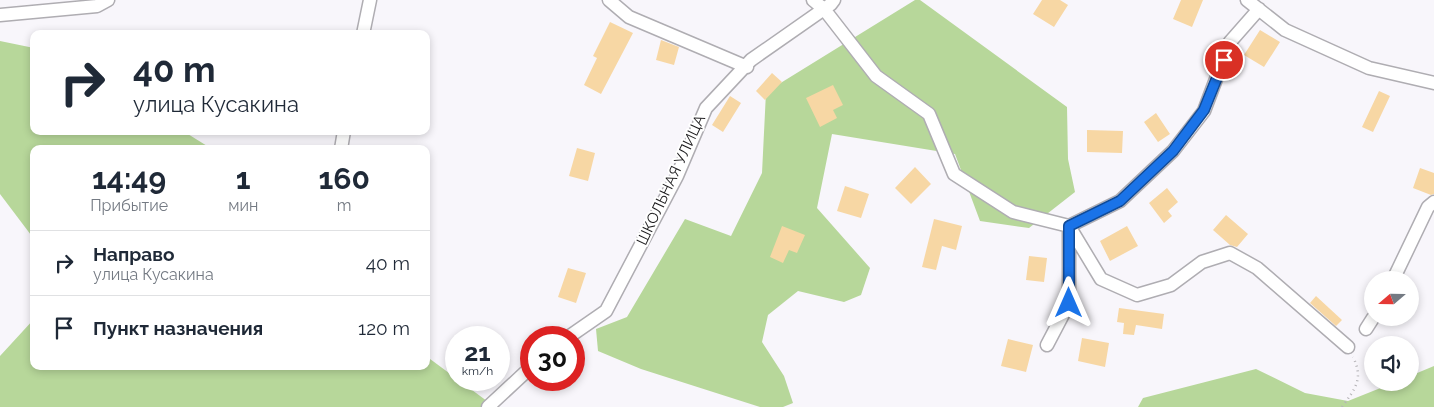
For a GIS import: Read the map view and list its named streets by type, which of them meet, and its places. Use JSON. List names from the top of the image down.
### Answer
{
  "streets": {
    "street": ["ШКОЛЬНАЯ УЛИЦА"]
  },
  "north": "left",
  "page": {
    "turn": ["40 m", "улица Кусакина"],
    "eta": [
      "14:49",
      "Прибытие",
      "1",
      "мин",
      "160",
      "m"
    ],
    "list": [
      {
        "name": "Направо",
        "note": "улица Кусакина",
        "value": "40 m"
      },
      {
        "name": "Пункт назначения",
        "value": "120 m"
      }
    ],
    "speed": "21 km/h",
    "limit": "30"
  }
}
